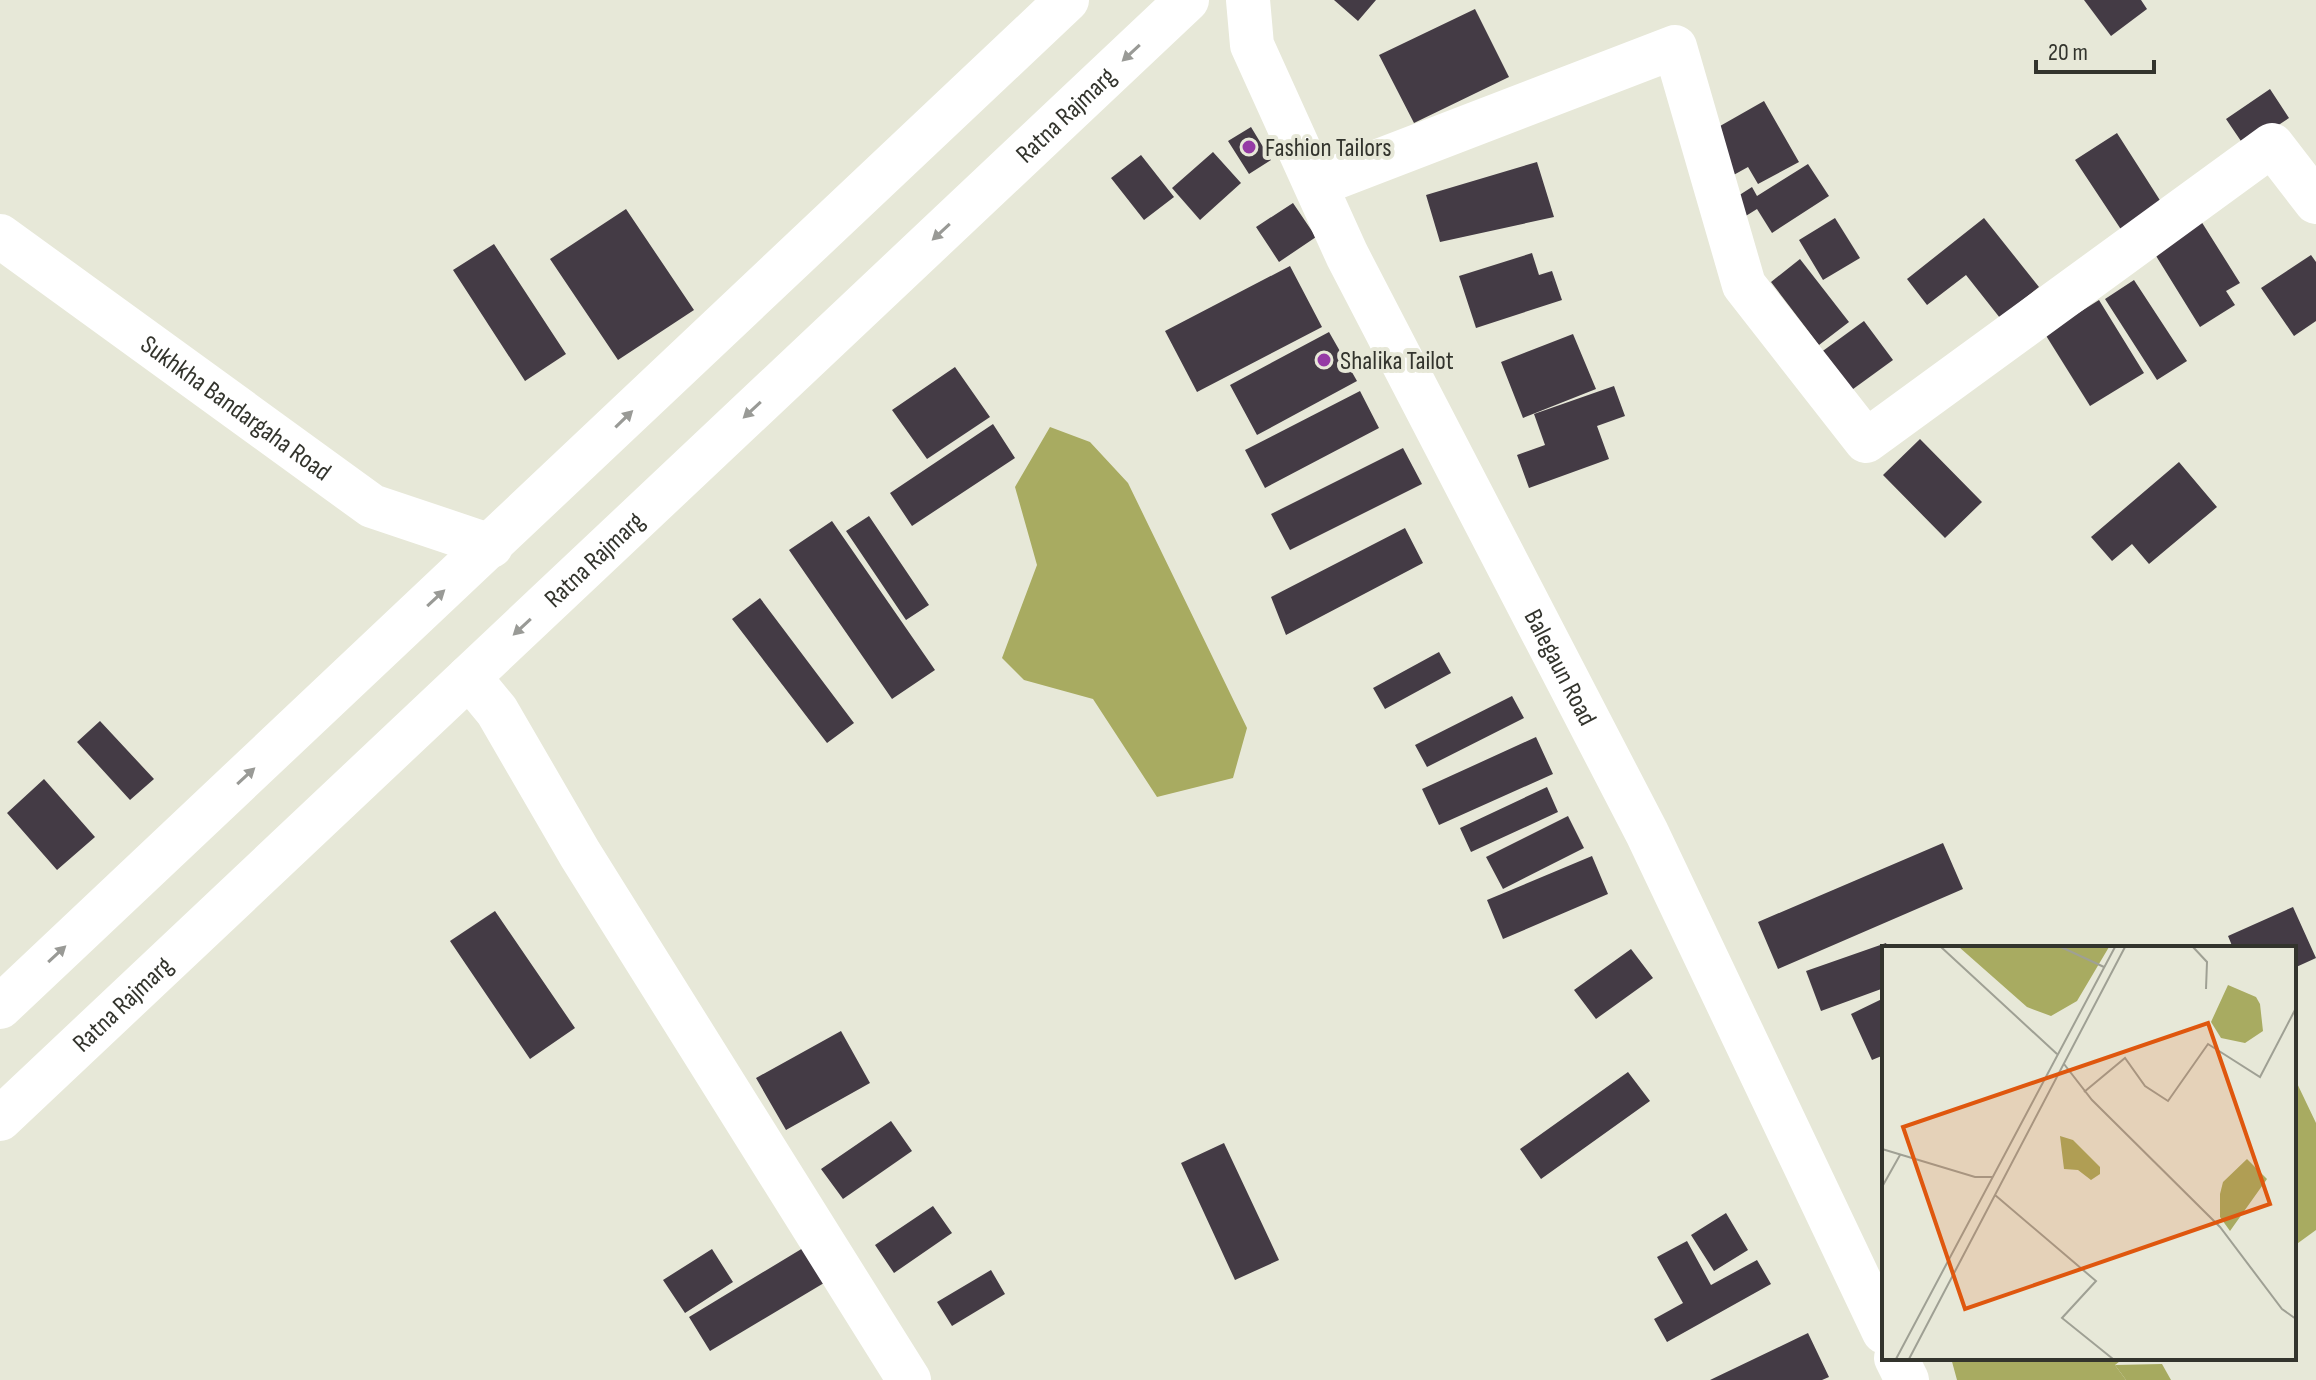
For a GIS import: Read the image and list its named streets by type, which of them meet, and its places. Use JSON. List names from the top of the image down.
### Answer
{
  "streets": {
    "main road": ["Ratna Rajmarg", "Sukhkha Bandargaha Road", "Balegaun Road"]
  },
  "places": ["Fashion Tailors", "Shalika Tailot"],
  "scale_bar": "20 m"
}
